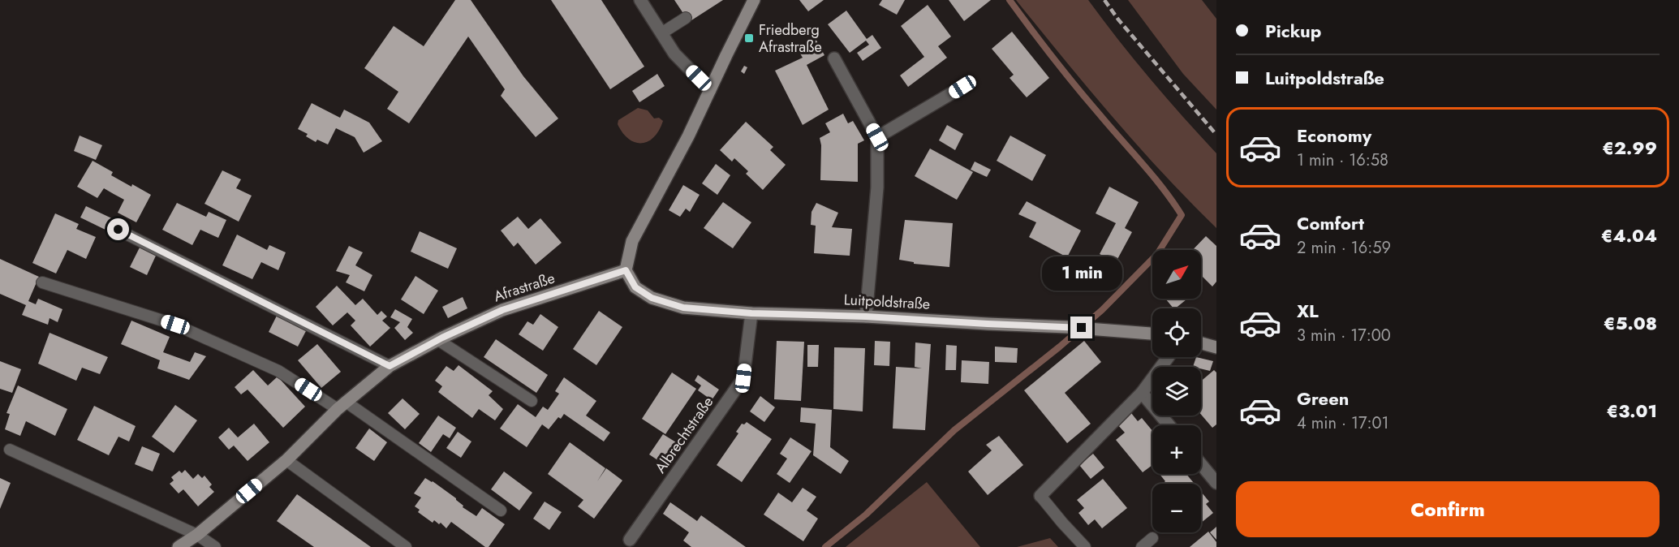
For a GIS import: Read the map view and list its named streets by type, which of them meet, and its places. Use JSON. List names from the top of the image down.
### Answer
{
  "streets": {
    "street": ["Afrastraße", "Luitpoldstraße", "Albrechtstraße"]
  },
  "crossings": [
    ["Afrastraße", "Luitpoldstraße"],
    ["Luitpoldstraße", "Albrechtstraße"]
  ],
  "places": {
    "transit": ["Friedberg Afrastraße"]
  },
  "north": "top right",
  "page": {
    "banner": ["Pickup", "Luitpoldstraße"],
    "list": [
      {
        "name": "Economy",
        "note": "1 min · 16:58",
        "value": "€2.99"
      },
      {
        "name": "Comfort",
        "note": "2 min · 16:59",
        "value": "€4.04"
      },
      {
        "name": "XL",
        "note": "3 min · 17:00",
        "value": "€5.08"
      },
      {
        "name": "Green",
        "note": "4 min · 17:01",
        "value": "€3.01"
      }
    ],
    "map_buttons": ["+", "−"],
    "bubble": "1 min",
    "buttons": "Confirm"
  }
}
